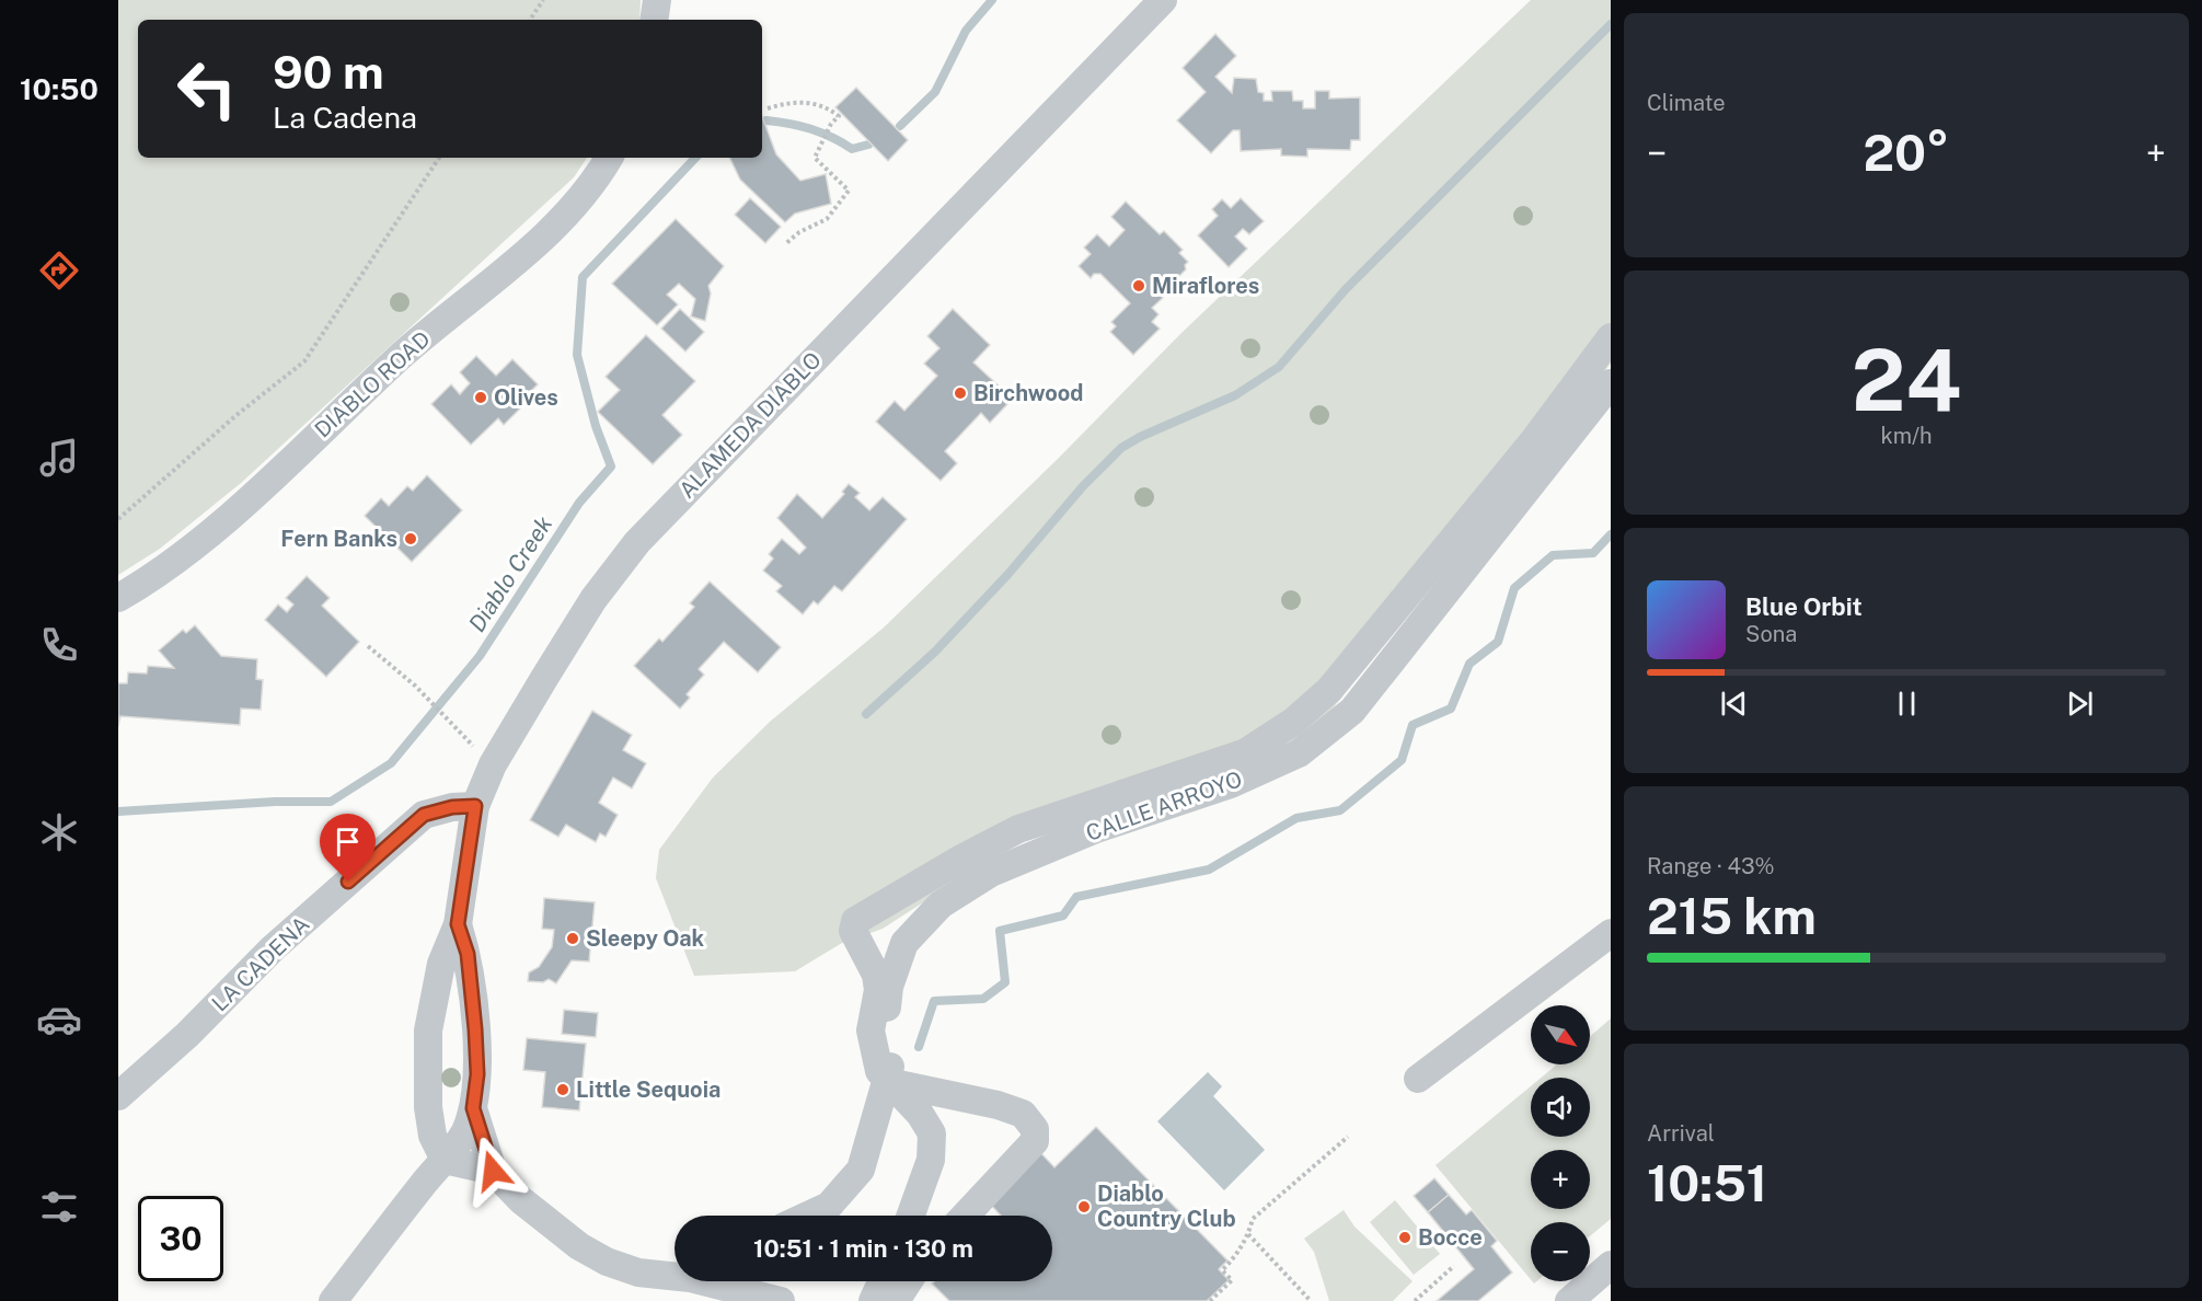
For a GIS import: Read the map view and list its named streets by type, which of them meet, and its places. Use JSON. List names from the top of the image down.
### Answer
{
  "streets": {
    "street": [
      "DIABLO ROAD",
      "ALAMEDA DIABLO",
      "CALLE ARROYO",
      "LA CADENA"
    ]
  },
  "crossings": [
    ["ALAMEDA DIABLO", "LA CADENA"]
  ],
  "water": ["Diablo Creek"],
  "places": [
    "Miraflores",
    "Birchwood",
    "Olives",
    "Fern Banks",
    "Sleepy Oak",
    "Little Sequoia",
    "Diablo Country Club",
    "Bocce"
  ],
  "north": "bottom right",
  "page": {
    "tabs": "10:50",
    "tile": [
      "Climate",
      ["24", "km/h"],
      ["Range · 43%", "215 km"],
      ["Arrival", "10:51"]
    ],
    "turn": ["90 m", "La Cadena"],
    "heat": ["−", "20°", "+"],
    "song": ["Blue Orbit", "Sona"],
    "map_buttons": ["+", "−"],
    "limit": "30",
    "trip": "10:51 · 1 min · 130 m"
  }
}
